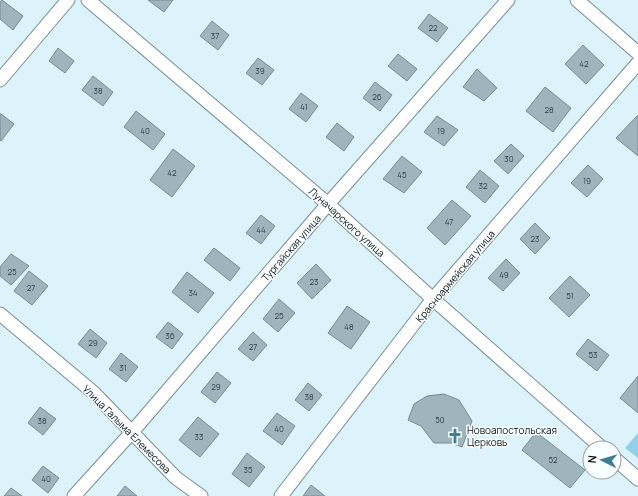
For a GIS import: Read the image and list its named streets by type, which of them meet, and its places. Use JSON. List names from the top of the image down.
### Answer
{
  "streets": {
    "street": [
      "Луначарского улица",
      "Тургайская улица",
      "Красноармейская улица",
      "Улица Галыма Елемесова"
    ]
  },
  "crossings": [
    ["Луначарского улица", "Тургайская улица"],
    ["Луначарского улица", "Красноармейская улица"],
    ["Тургайская улица", "Улица Галыма Елемесова"]
  ],
  "places": {
    "church": ["Новоапостольская Церковь"]
  },
  "house_numbers": [
    "22",
    "37",
    "42",
    "39",
    "38",
    "26",
    "41",
    "28",
    "40",
    "19",
    "30",
    "42",
    "45",
    "19",
    "32",
    "47",
    "44",
    "23",
    "25",
    "49",
    "23",
    "27",
    "34",
    "51",
    "25",
    "48",
    "36",
    "29",
    "27",
    "53",
    "31",
    "29",
    "38",
    "50",
    "38",
    "40",
    "33",
    "52",
    "35",
    "40"
  ],
  "north": "left"
}
